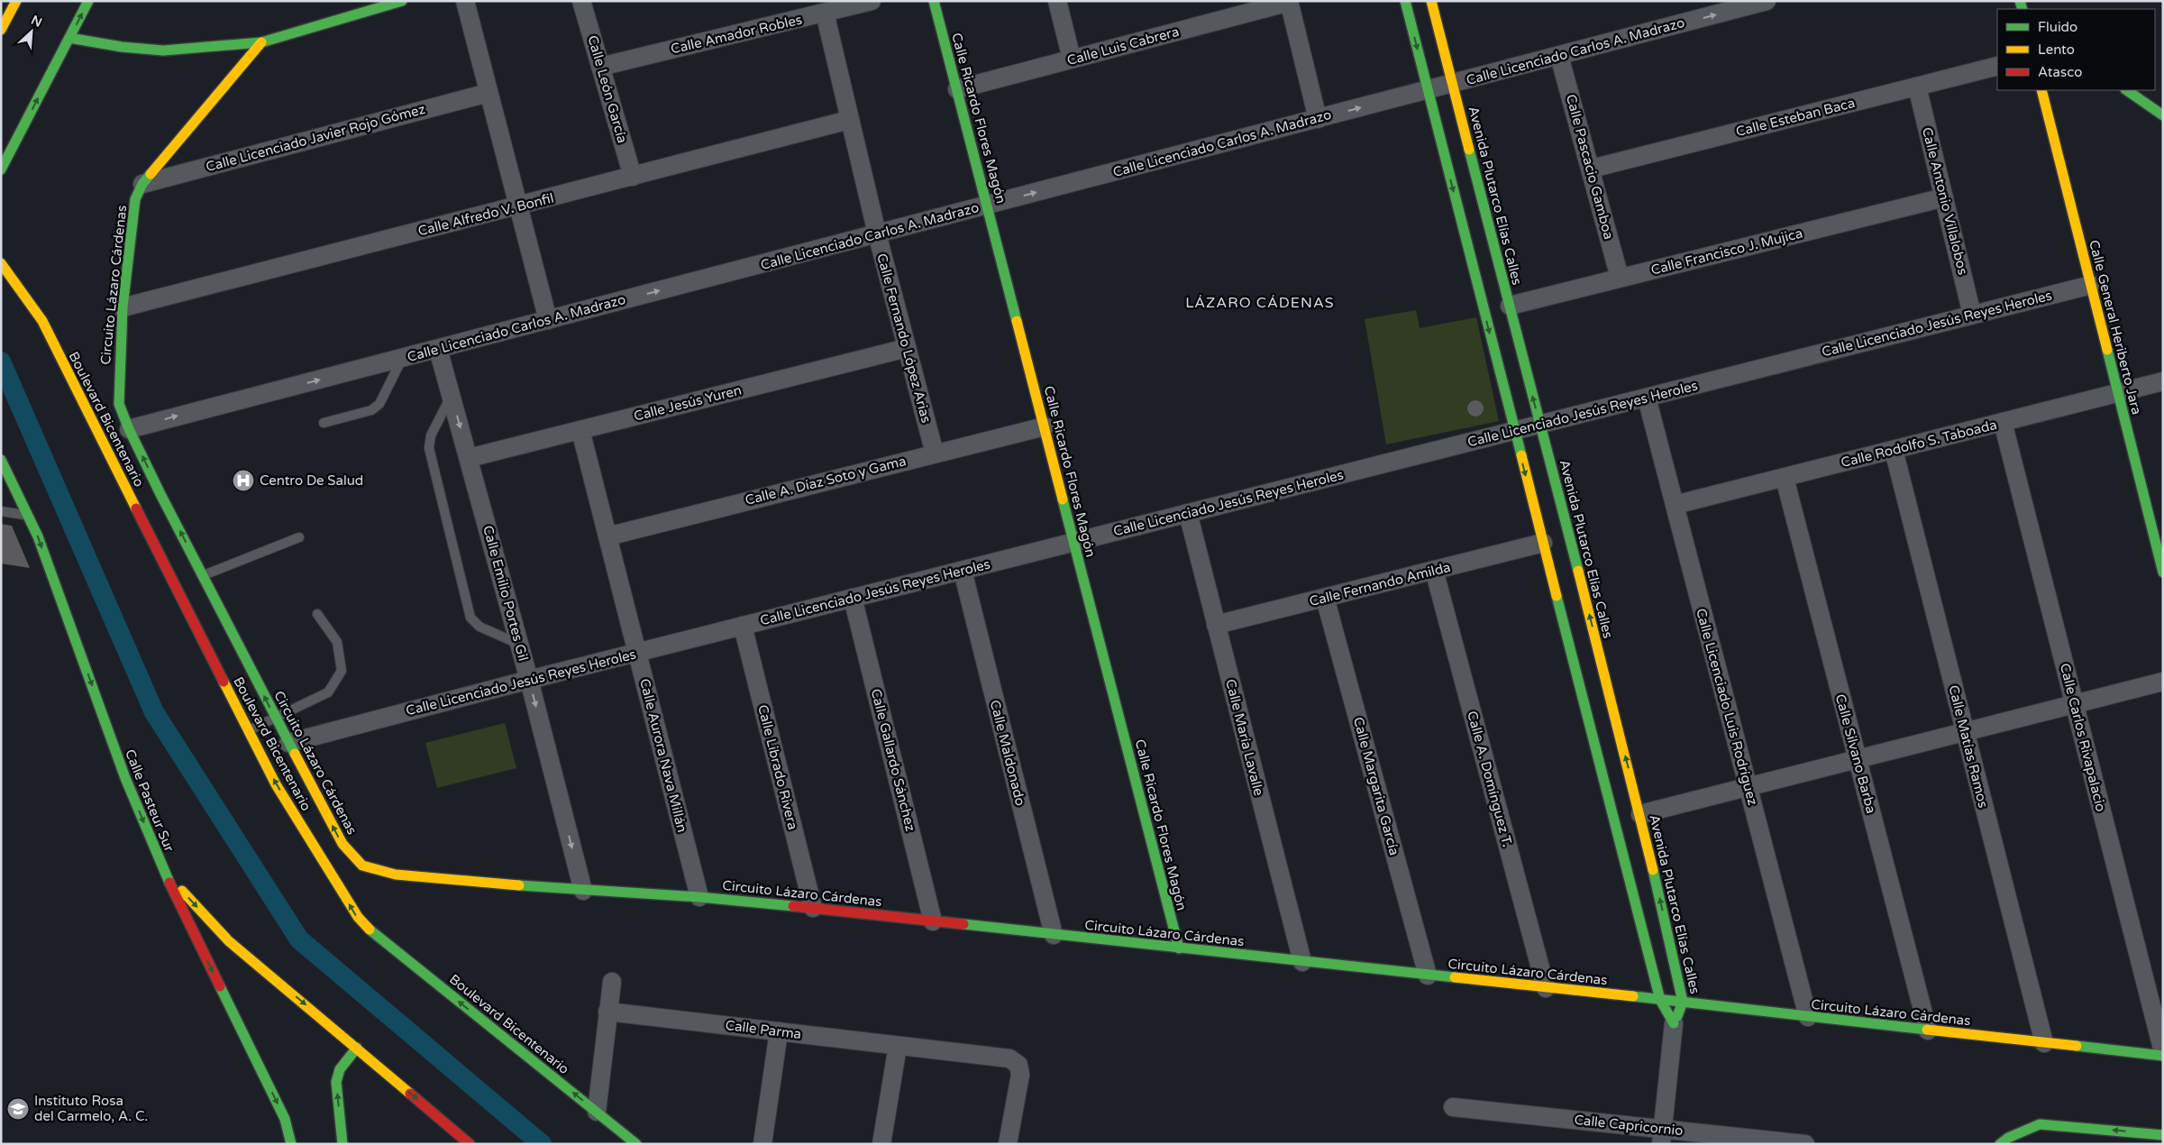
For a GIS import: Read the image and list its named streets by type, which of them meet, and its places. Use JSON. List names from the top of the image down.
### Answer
{
  "streets": {
    "street": [
      "Calle Amador Robles",
      "Calle Luis Cabrera",
      "Calle Licenciado Carlos A. Madrazo",
      "Calle León García",
      "Calle Esteban Baca",
      "Calle Ricardo Flores Magón",
      "Calle Licenciado Javier Rojo Gómez",
      "Calle Pascacio Gamboa",
      "Avenida Plutarco Elías Calles",
      "Calle Antonio Villalobos",
      "Calle Alfredo V. Bonfil",
      "Calle Francisco J. Mujica",
      "Circuito Lázaro Cárdenas",
      "Calle Licenciado Jesús Reyes Heroles",
      "Calle General Heriberto Jara",
      "Calle Fernando López Arias",
      "Calle Jesús Yuren",
      "Boulevard Bicentenario",
      "Calle Rodolfo S. Taboada",
      "Calle A. Díaz Soto y Gama",
      "Calle Fernando Amilda",
      "Calle Emilio Portes Gil",
      "Calle Licenciado Luis Rodríguez",
      "Calle María Lavalle",
      "Calle Carlos Rivapalacio",
      "Calle Matías Ramos",
      "Calle Maldonado",
      "Calle Silvano Barba",
      "Calle Aurora Nava Millán",
      "Calle Gallardo Sánchez",
      "Calle Librado Rivera",
      "Calle A. Domínguez T.",
      "Calle Margarita García",
      "Calle Pasteur Sur",
      "Calle Parma",
      "Calle Capricornio"
    ]
  },
  "crossings": [
    ["Calle Amador Robles", "Calle León García"],
    ["Calle Amador Robles", "Calle Fernando López Arias"],
    ["Calle Luis Cabrera", "Calle Ricardo Flores Magón"],
    ["Calle Licenciado Carlos A. Madrazo", "Calle Ricardo Flores Magón"],
    ["Calle Licenciado Carlos A. Madrazo", "Calle Pascacio Gamboa"],
    ["Calle Licenciado Carlos A. Madrazo", "Avenida Plutarco Elías Calles"],
    ["Calle Licenciado Carlos A. Madrazo", "Circuito Lázaro Cárdenas"],
    ["Calle Licenciado Carlos A. Madrazo", "Calle Fernando López Arias"],
    ["Calle Licenciado Carlos A. Madrazo", "Calle Emilio Portes Gil"],
    ["Calle León García", "Calle Alfredo V. Bonfil"],
    ["Calle Esteban Baca", "Calle Pascacio Gamboa"],
    ["Calle Esteban Baca", "Calle Antonio Villalobos"],
    ["Calle Ricardo Flores Magón", "Circuito Lázaro Cárdenas"],
    ["Calle Ricardo Flores Magón", "Calle Licenciado Jesús Reyes Heroles"],
    ["Calle Ricardo Flores Magón", "Calle A. Díaz Soto y Gama"],
    ["Calle Licenciado Javier Rojo Gómez", "Circuito Lázaro Cárdenas"],
    ["Calle Pascacio Gamboa", "Calle Francisco J. Mujica"],
    ["Avenida Plutarco Elías Calles", "Calle Francisco J. Mujica"],
    ["Avenida Plutarco Elías Calles", "Circuito Lázaro Cárdenas"],
    ["Avenida Plutarco Elías Calles", "Calle Licenciado Jesús Reyes Heroles"],
    ["Calle Antonio Villalobos", "Calle Francisco J. Mujica"],
    ["Calle Antonio Villalobos", "Calle Licenciado Jesús Reyes Heroles"],
    ["Calle Alfredo V. Bonfil", "Circuito Lázaro Cárdenas"],
    ["Calle Alfredo V. Bonfil", "Calle Fernando López Arias"],
    ["Circuito Lázaro Cárdenas", "Calle Licenciado Jesús Reyes Heroles"],
    ["Circuito Lázaro Cárdenas", "Calle Emilio Portes Gil"],
    ["Circuito Lázaro Cárdenas", "Calle Licenciado Luis Rodríguez"],
    ["Circuito Lázaro Cárdenas", "Calle María Lavalle"],
    ["Circuito Lázaro Cárdenas", "Calle Matías Ramos"],
    ["Circuito Lázaro Cárdenas", "Calle Maldonado"],
    ["Circuito Lázaro Cárdenas", "Calle Silvano Barba"],
    ["Circuito Lázaro Cárdenas", "Calle Aurora Nava Millán"],
    ["Circuito Lázaro Cárdenas", "Calle Gallardo Sánchez"],
    ["Circuito Lázaro Cárdenas", "Calle Librado Rivera"],
    ["Circuito Lázaro Cárdenas", "Calle A. Domínguez T."],
    ["Circuito Lázaro Cárdenas", "Calle Margarita García"],
    ["Calle Licenciado Jesús Reyes Heroles", "Calle General Heriberto Jara"],
    ["Calle Licenciado Jesús Reyes Heroles", "Calle Emilio Portes Gil"],
    ["Calle Licenciado Jesús Reyes Heroles", "Calle Licenciado Luis Rodríguez"],
    ["Calle Licenciado Jesús Reyes Heroles", "Calle María Lavalle"],
    ["Calle Licenciado Jesús Reyes Heroles", "Calle Maldonado"],
    ["Calle Licenciado Jesús Reyes Heroles", "Calle Aurora Nava Millán"],
    ["Calle Licenciado Jesús Reyes Heroles", "Calle Gallardo Sánchez"],
    ["Calle Licenciado Jesús Reyes Heroles", "Calle Librado Rivera"],
    ["Calle General Heriberto Jara", "Calle Rodolfo S. Taboada"],
    ["Calle Fernando López Arias", "Calle Jesús Yuren"],
    ["Calle Fernando López Arias", "Calle A. Díaz Soto y Gama"],
    ["Calle Jesús Yuren", "Calle Emilio Portes Gil"],
    ["Calle Jesús Yuren", "Calle Aurora Nava Millán"],
    ["Calle Rodolfo S. Taboada", "Calle Licenciado Luis Rodríguez"],
    ["Calle Rodolfo S. Taboada", "Calle Carlos Rivapalacio"],
    ["Calle Rodolfo S. Taboada", "Calle Matías Ramos"],
    ["Calle Rodolfo S. Taboada", "Calle Silvano Barba"],
    ["Calle A. Díaz Soto y Gama", "Calle Aurora Nava Millán"],
    ["Calle Fernando Amilda", "Calle María Lavalle"],
    ["Calle Fernando Amilda", "Calle A. Domínguez T."],
    ["Calle Fernando Amilda", "Calle Margarita García"]
  ],
  "one_way": ["Calle Licenciado Carlos A. Madrazo", "Boulevard Bicentenario", "Calle Emilio Portes Gil"],
  "districts": ["LÁZARO CÁDENAS"],
  "places": {
    "hospital": ["Centro De Salud"],
    "school or university": ["Instituto Rosa del Carmelo, A. C."]
  },
  "legend": ["Fluido", "Lento", "Atasco"],
  "north": "top right"
}
